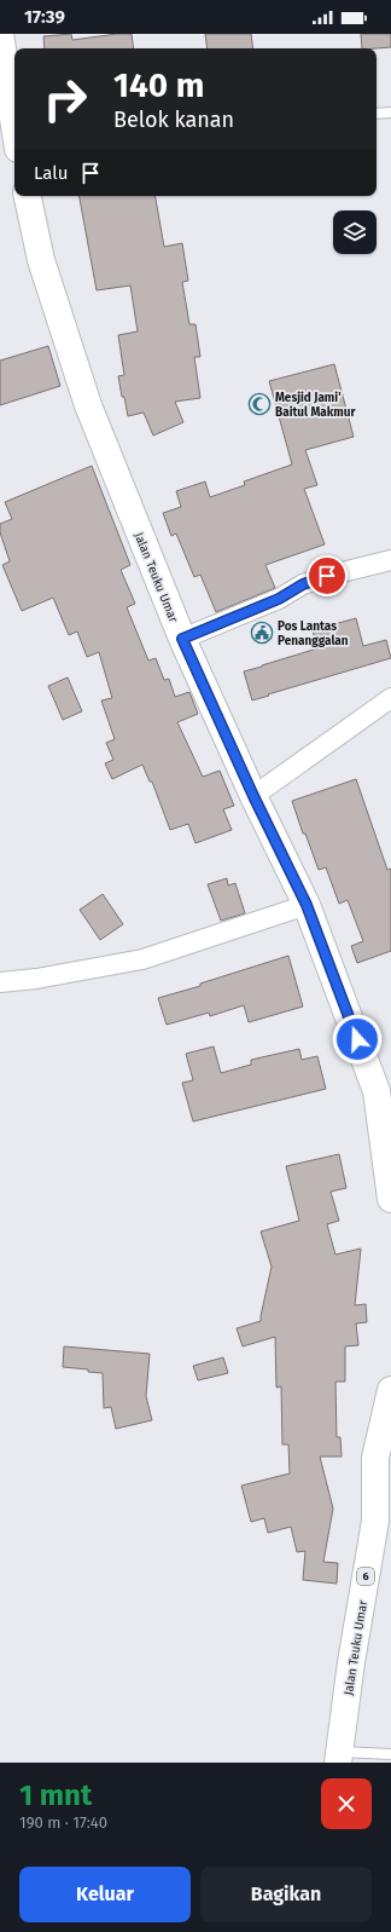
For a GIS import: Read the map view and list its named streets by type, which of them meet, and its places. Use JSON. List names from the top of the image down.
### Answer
{
  "streets": {
    "highway": ["Jalan Teuku Umar", "6"]
  },
  "places": {
    "mosque": ["Mesjid Jami' Baitul Makmur"],
    "public building": ["Pos Lantas Penanggalan"]
  },
  "page": {
    "status": "17:39",
    "turn": ["140 m", "Belok kanan"],
    "then": "Lalu",
    "heading": ["1 mnt", "190 m · 17:40"],
    "buttons": ["Keluar", "Bagikan"]
  }
}
